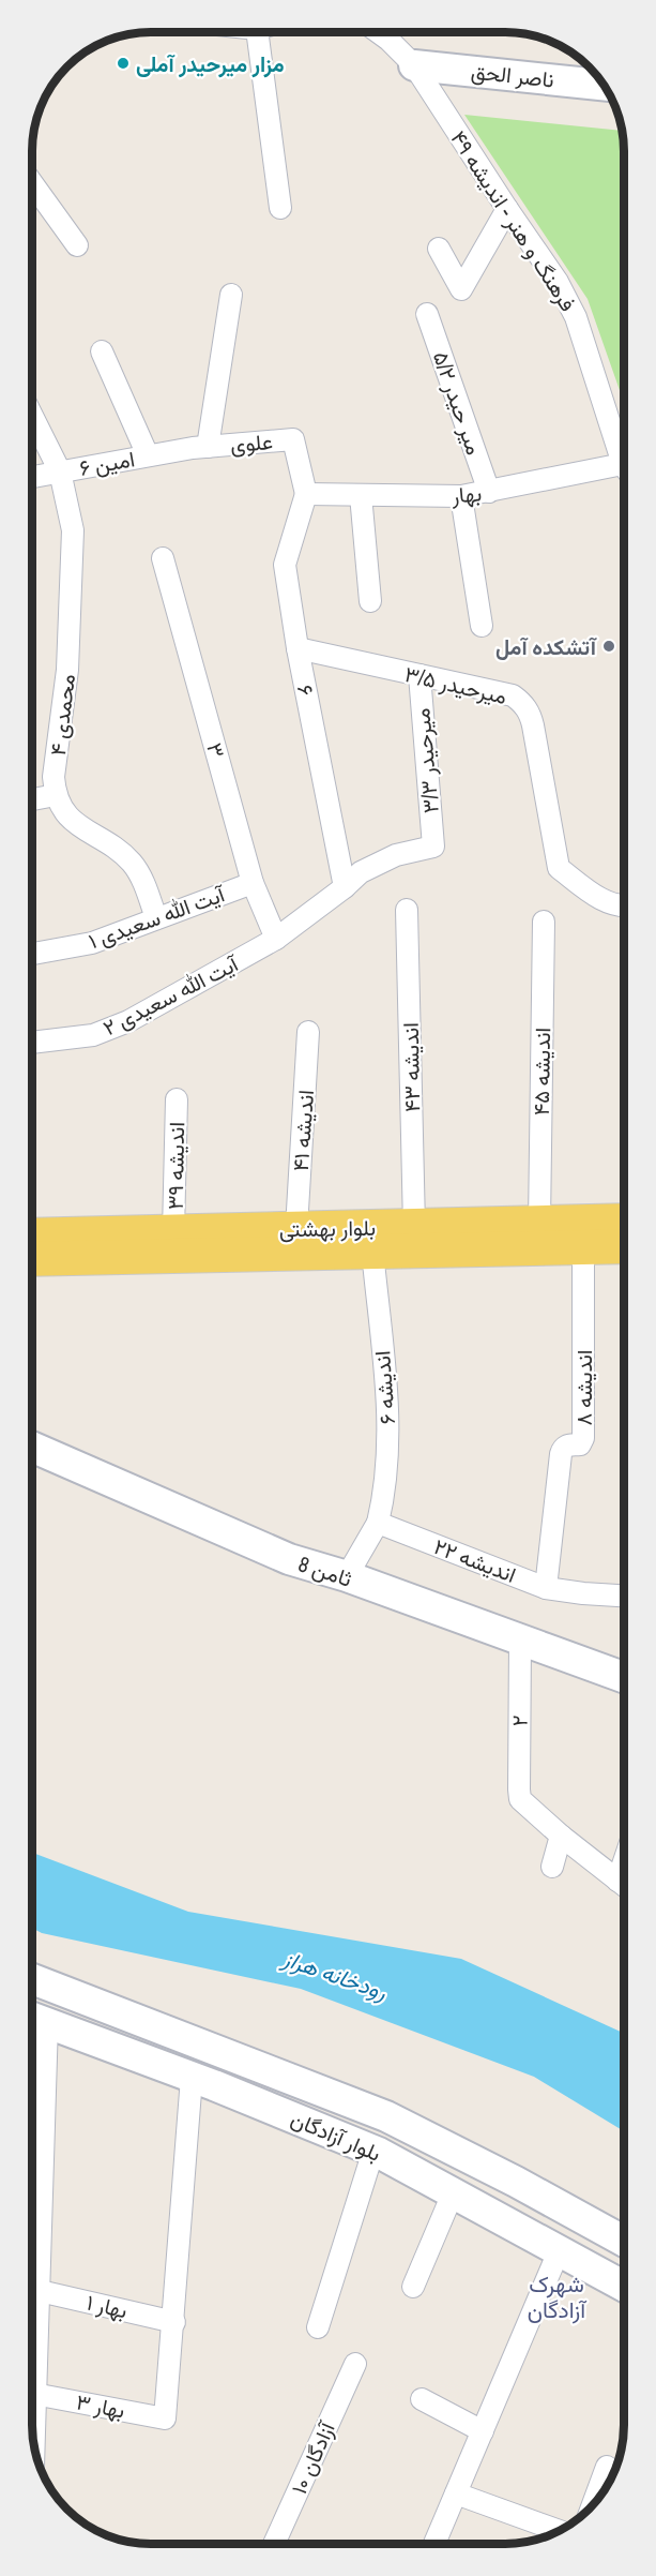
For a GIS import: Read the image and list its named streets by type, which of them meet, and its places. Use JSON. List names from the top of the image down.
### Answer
{
  "streets": {
    "main road": [
      "ناصر الحق",
      "بلوار بهشتی",
      "ثامن 8",
      "بلوار آزادگان"
    ],
    "street": [
      "فرهنگ و هنر - اندیشه ۴۹",
      "میر حیدر ۵/۲",
      "علوی",
      "امین ۶",
      "بهار",
      "میرحیدر ۳/۵",
      "۶",
      "محمدی ۴",
      "۳",
      "میرحیدر ۳/۳",
      "آیت الله سعیدی ۱",
      "آیت الله سعیدی ۲",
      "اندیشه ۴۳",
      "اندیشه ۴۵",
      "اندیشه ۴۱",
      "اندیشه ۳۹",
      "اندیشه ۶",
      "اندیشه ۸",
      "اندیشه ۲۲",
      "۲",
      "بهار ۱",
      "بهار ۳",
      "آزادگان ۱۰"
    ]
  },
  "crossings": [
    ["ناصر الحق", "فرهنگ و هنر - اندیشه ۴۹"],
    ["میر حیدر ۵/۲", "بهار"],
    ["علوی", "امین ۶"],
    ["علوی", "بهار"],
    ["علوی", "۶"],
    ["امین ۶", "محمدی ۴"],
    ["بهار", "۶"],
    ["میرحیدر ۳/۵", "۶"],
    ["میرحیدر ۳/۵", "میرحیدر ۳/۳"],
    ["۶", "آیت الله سعیدی ۲"],
    ["۳", "آیت الله سعیدی ۱"],
    ["۳", "آیت الله سعیدی ۲"],
    ["میرحیدر ۳/۳", "آیت الله سعیدی ۲"],
    ["اندیشه ۴۳", "بلوار بهشتی"],
    ["اندیشه ۴۵", "بلوار بهشتی"],
    ["اندیشه ۴۱", "بلوار بهشتی"],
    ["اندیشه ۳۹", "بلوار بهشتی"],
    ["بلوار بهشتی", "اندیشه ۶"],
    ["بلوار بهشتی", "اندیشه ۸"],
    ["اندیشه ۶", "اندیشه ۲۲"],
    ["اندیشه ۸", "اندیشه ۲۲"],
    ["ثامن 8", "۲"],
    ["بهار ۱", "بهار ۳"]
  ],
  "districts": ["شهرک آزادگان"],
  "water": ["رودخانه هراز"],
  "places": ["مزار میرحیدر آملی", "آتشکده آمل"]
}
